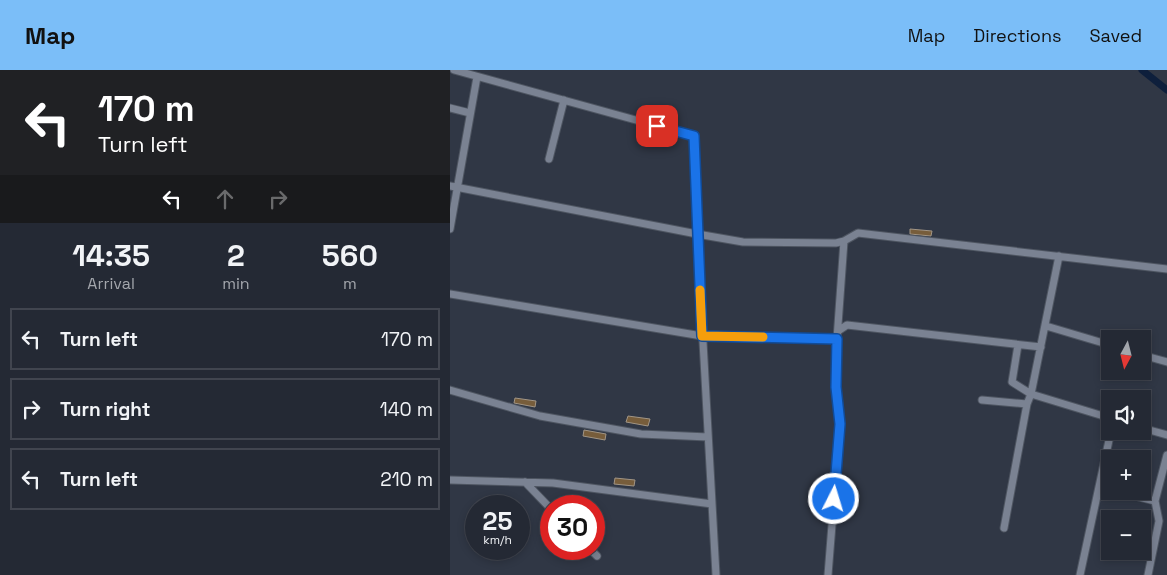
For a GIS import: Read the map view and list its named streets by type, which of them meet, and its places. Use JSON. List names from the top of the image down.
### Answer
{
  "north": "bottom",
  "page": {
    "header": "Map",
    "nav": ["Map", "Directions", "Saved"],
    "turn": ["170 m", "Turn left"],
    "eta": [
      "14:35",
      "Arrival",
      "2",
      "min",
      "560",
      "m"
    ],
    "list": [
      {
        "name": "Turn left",
        "value": "170 m"
      },
      {
        "name": "Turn right",
        "value": "140 m"
      },
      {
        "name": "Turn left",
        "value": "210 m"
      }
    ],
    "map_buttons": ["+", "−"],
    "speed": "25 km/h",
    "limit": "30"
  }
}
